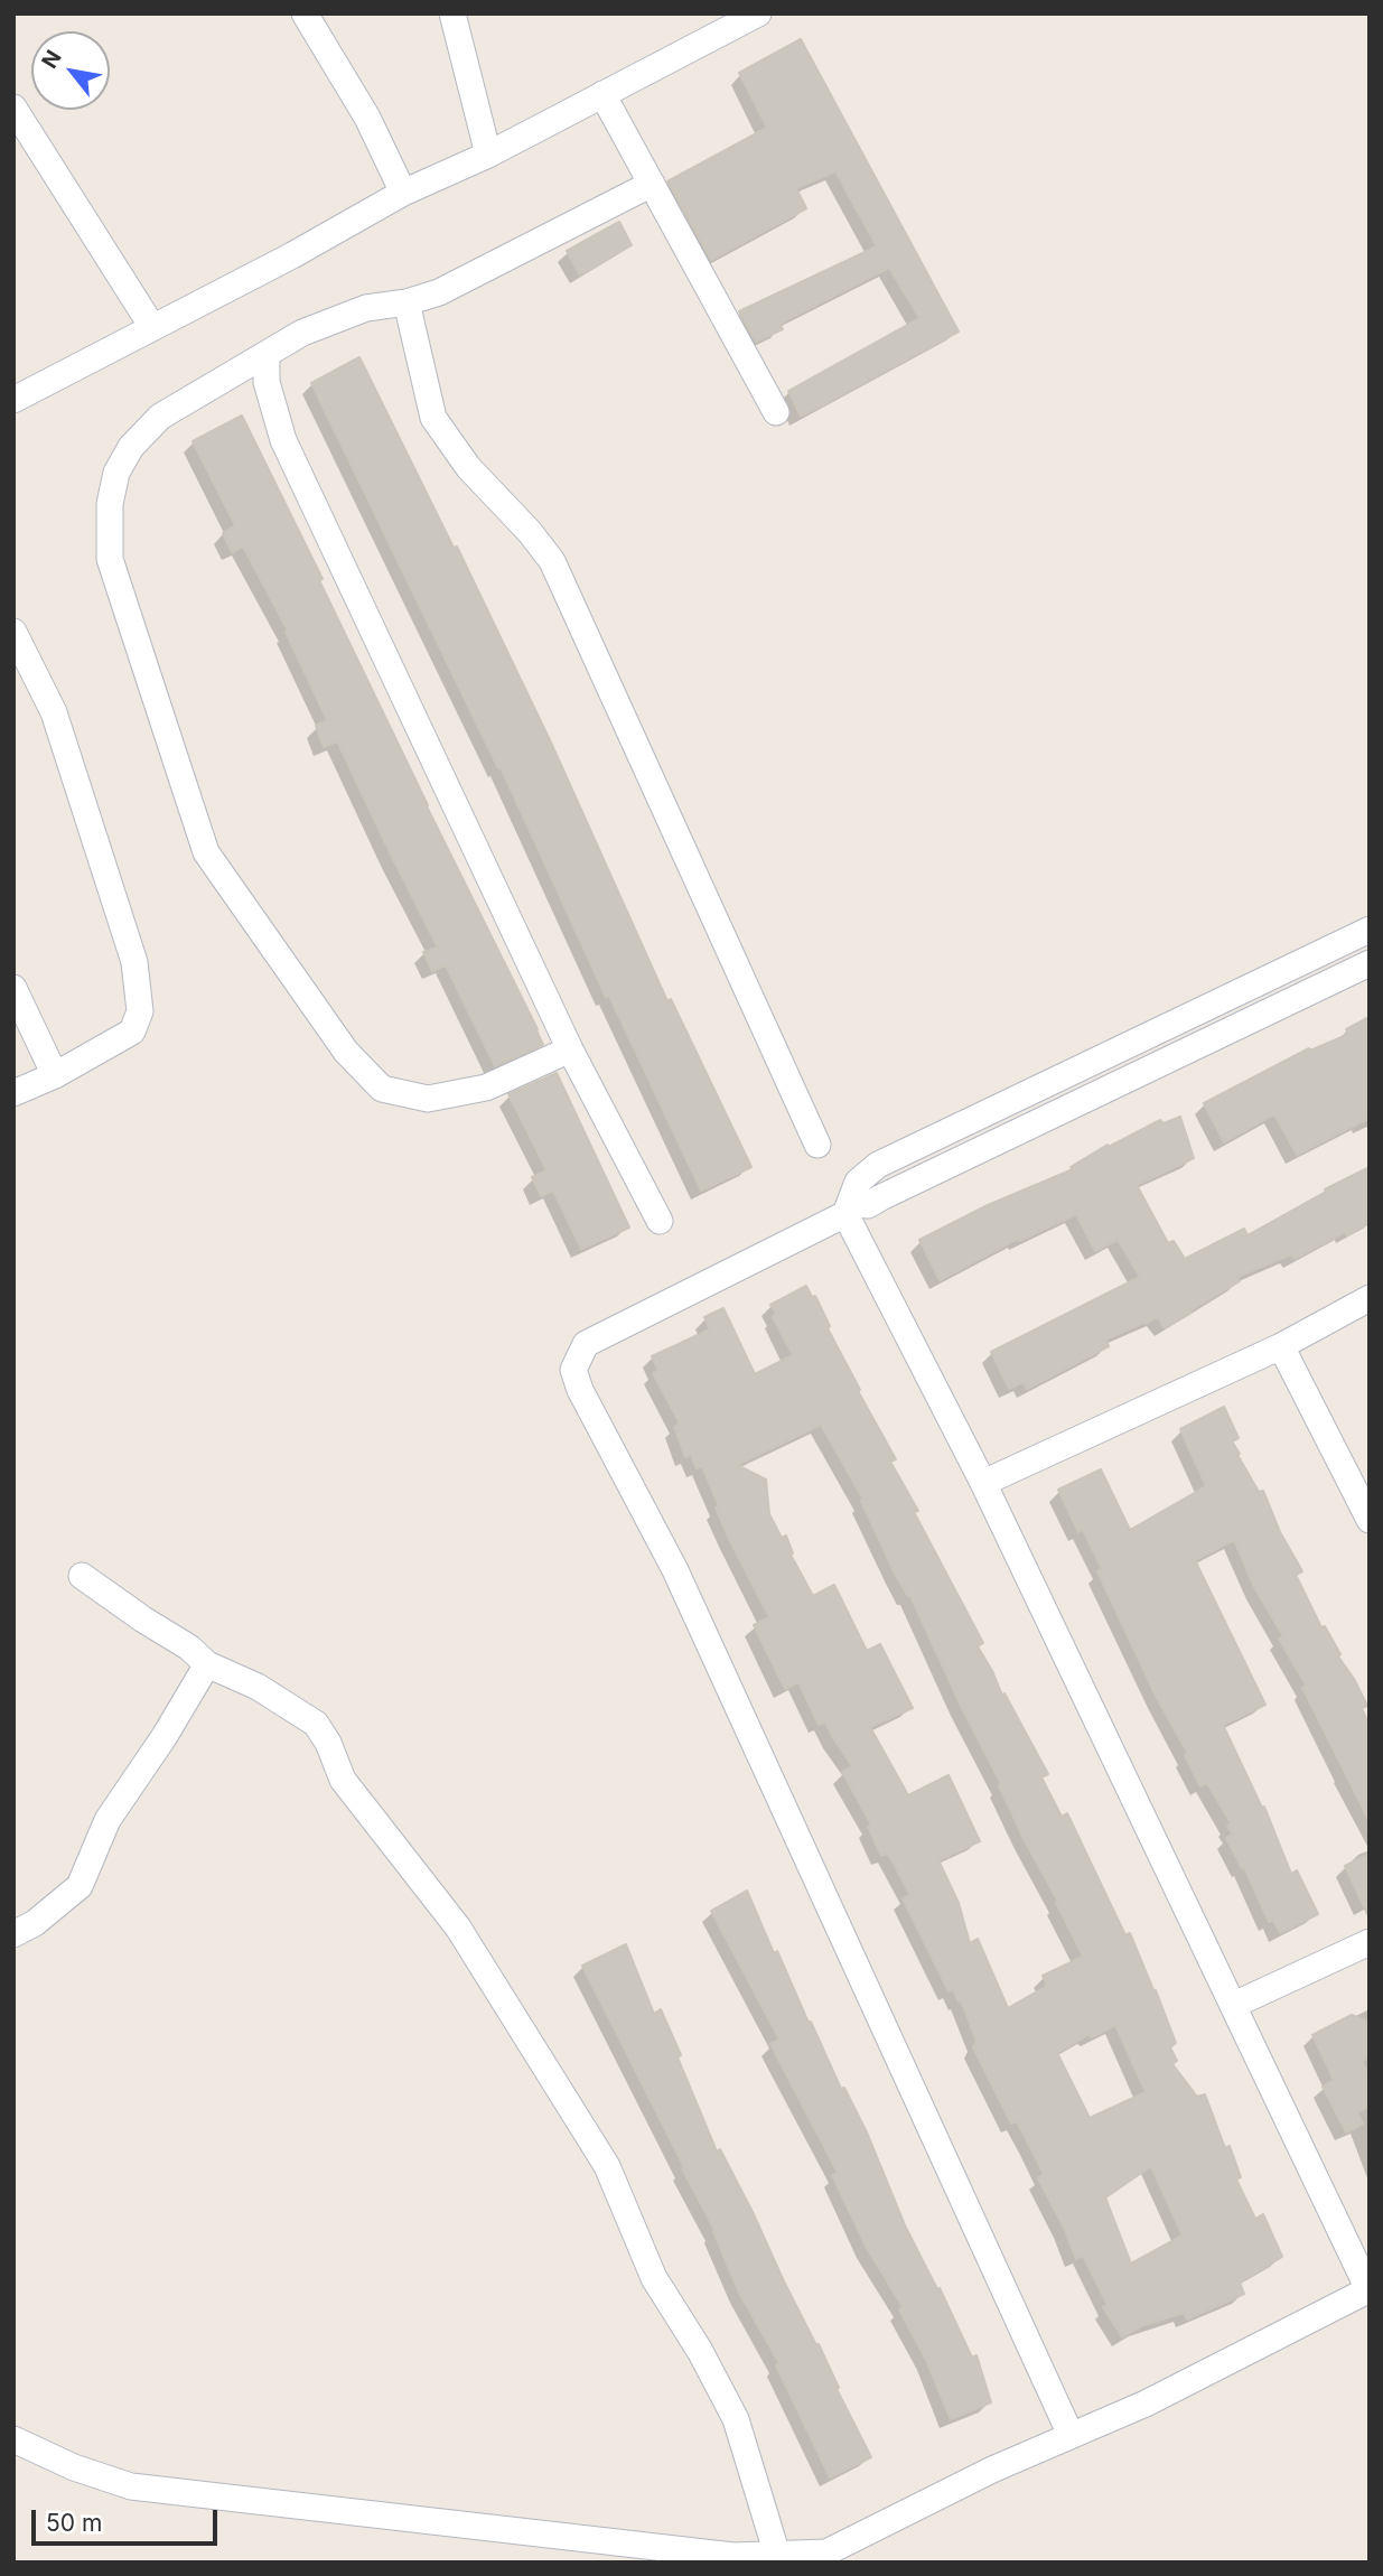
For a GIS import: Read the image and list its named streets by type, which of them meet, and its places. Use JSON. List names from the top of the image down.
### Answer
{
  "scale_bar": "50 m",
  "north": "top left"
}
